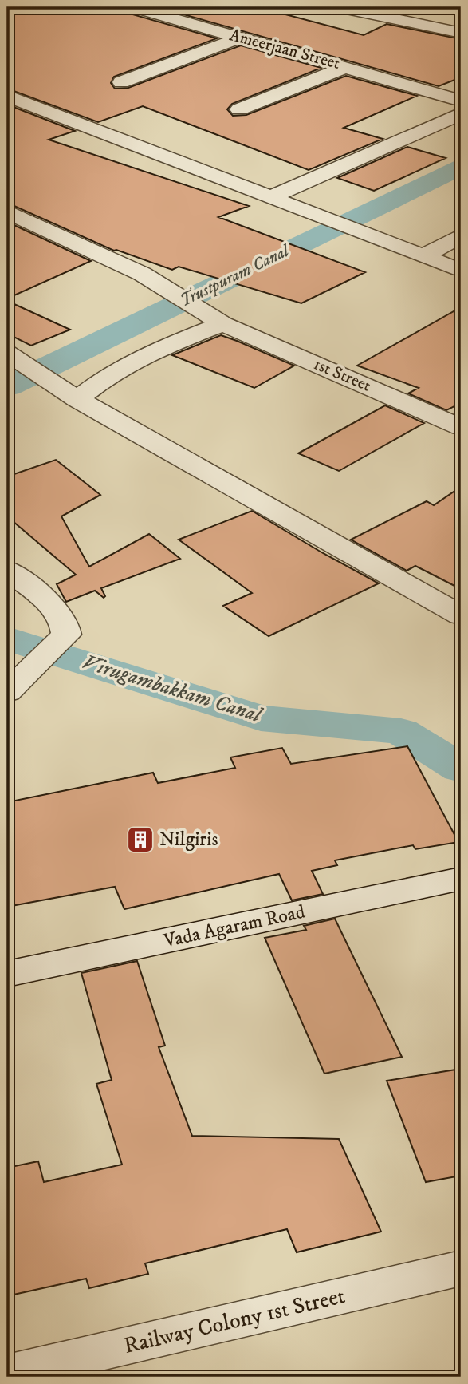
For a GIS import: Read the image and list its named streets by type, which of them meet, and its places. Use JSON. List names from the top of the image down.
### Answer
{
  "streets": {
    "street": [
      "Ameerjaan Street",
      "1st Street",
      "Vada Agaram Road",
      "Railway Colony 1st Street"
    ]
  },
  "water": ["Trustpuram Canal", "Virugambakkam Canal"],
  "places": {
    "building": ["Nilgiris"]
  }
}
